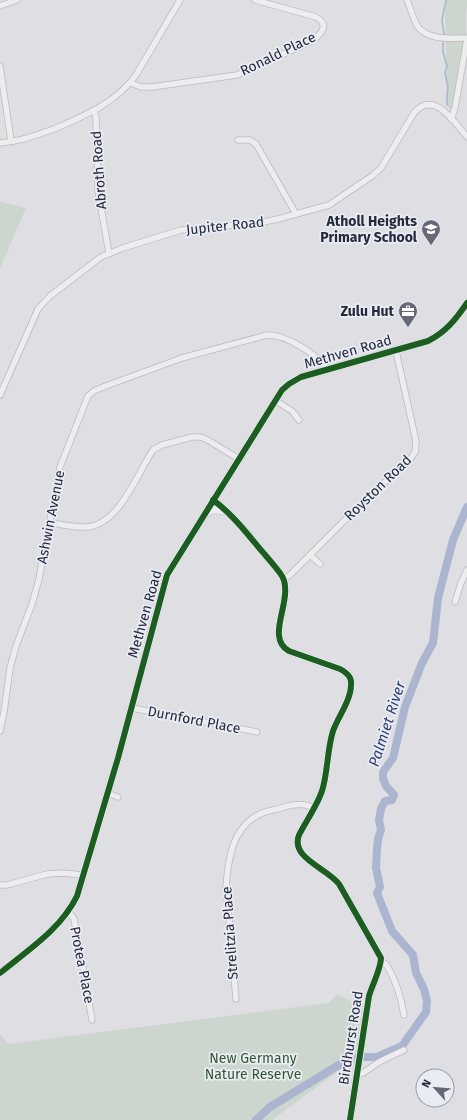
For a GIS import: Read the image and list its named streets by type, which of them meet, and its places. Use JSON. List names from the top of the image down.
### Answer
{
  "streets": {
    "street": [
      "Ronald Place",
      "Abroth Road",
      "Jupiter Road",
      "Methven Road",
      "Royston Road",
      "Ashwin Avenue",
      "Durnford Place",
      "Strelitzia Place",
      "Protea Place",
      "Birdhurst Road"
    ]
  },
  "crossings": [
    ["Abroth Road", "Jupiter Road"],
    ["Methven Road", "Royston Road"],
    ["Methven Road", "Ashwin Avenue"],
    ["Methven Road", "Durnford Place"],
    ["Methven Road", "Protea Place"]
  ],
  "water": ["Palmiet River"],
  "parks": ["New Germany Nature Reserve"],
  "places": {
    "school or university": ["Atholl Heights Primary School"],
    "office": ["Zulu Hut"]
  },
  "north": "top left"
}
